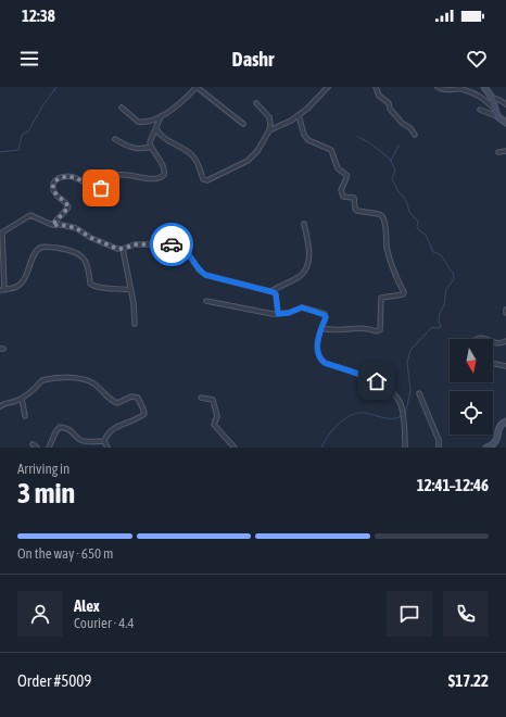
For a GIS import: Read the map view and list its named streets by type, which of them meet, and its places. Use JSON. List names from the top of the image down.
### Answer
{
  "north": "bottom",
  "page": {
    "status": "12:38",
    "header": "Dashr",
    "heading": ["3 min", "Arriving in", "12:41–12:46"],
    "panel": [
      "Alex",
      "Courier · 4.4",
      "Order #5009",
      "$17.22"
    ],
    "bar": "On the way · 650 m"
  }
}
